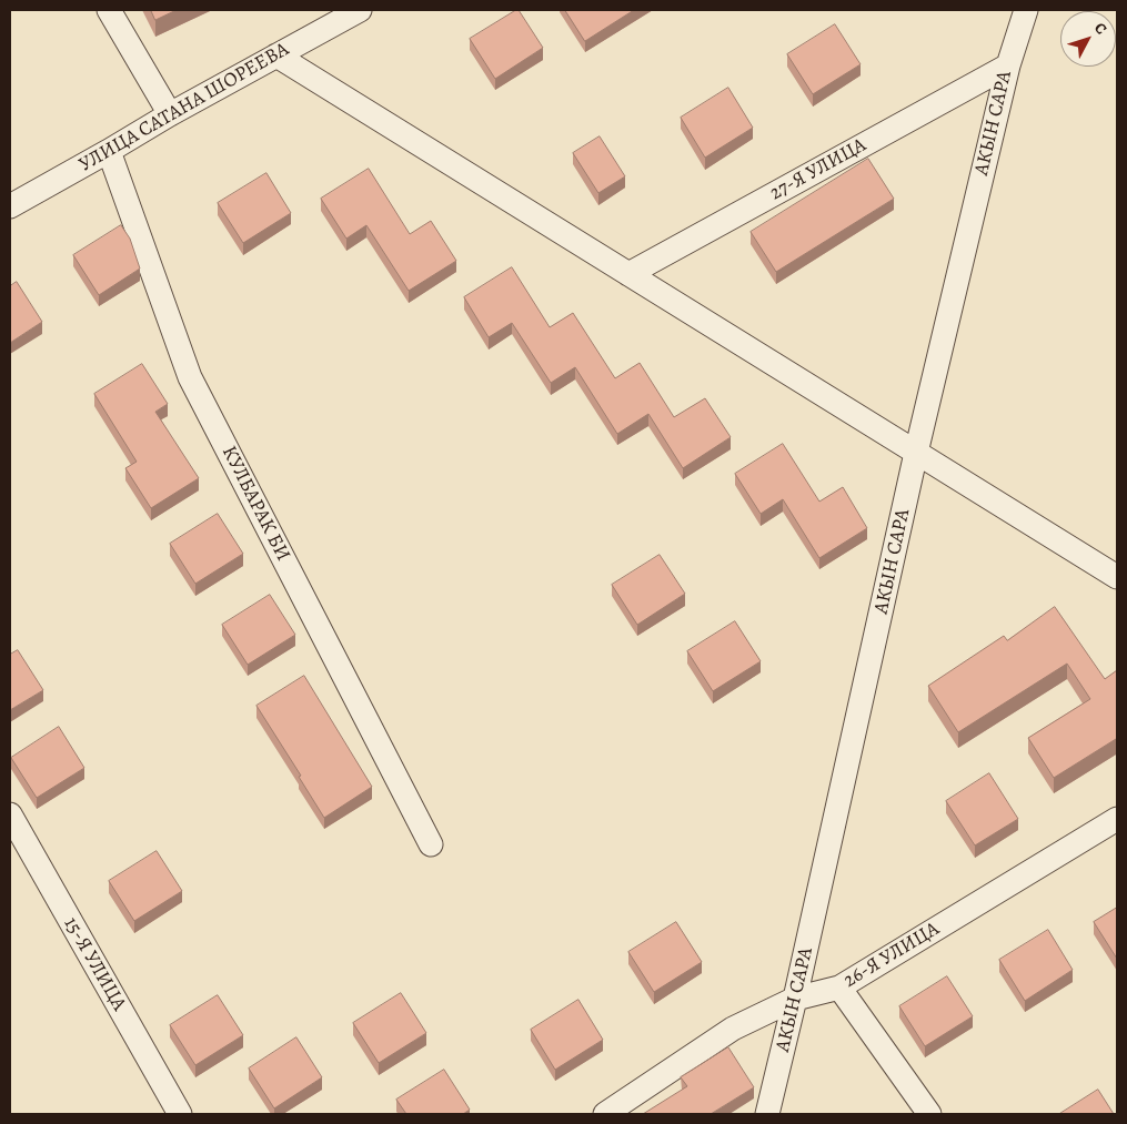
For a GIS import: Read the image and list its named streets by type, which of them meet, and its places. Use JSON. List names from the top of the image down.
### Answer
{
  "streets": {
    "street": [
      "УЛИЦА САТАНА ШОРЕЕВА",
      "АКЫН САРА",
      "27-Я УЛИЦА",
      "КУЛБАРАК БИ",
      "26-Я УЛИЦА",
      "15-Я УЛИЦА"
    ]
  },
  "crossings": [
    ["УЛИЦА САТАНА ШОРЕЕВА", "КУЛБАРАК БИ"],
    ["АКЫН САРА", "27-Я УЛИЦА"],
    ["АКЫН САРА", "26-Я УЛИЦА"]
  ],
  "north": "top right"
}
